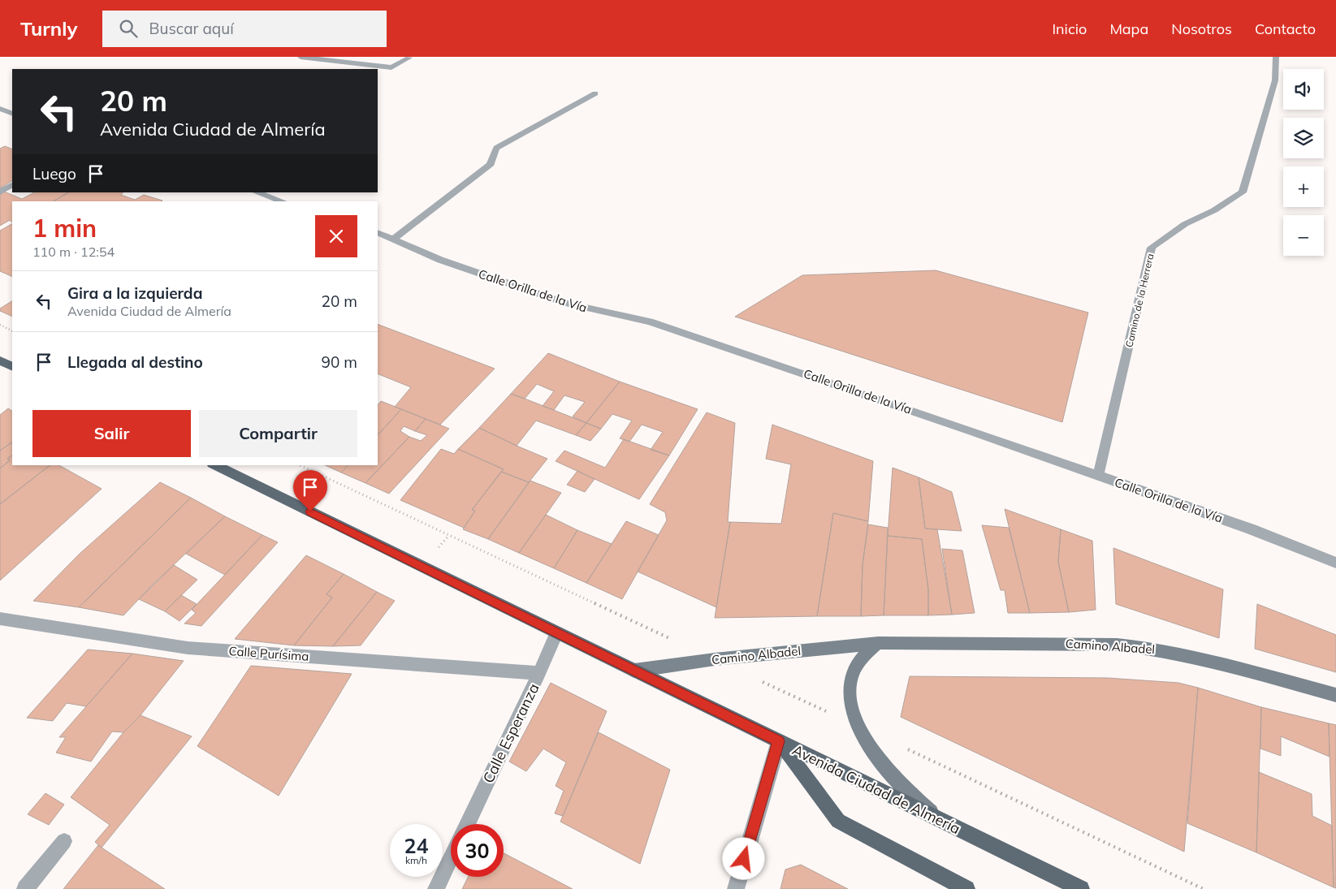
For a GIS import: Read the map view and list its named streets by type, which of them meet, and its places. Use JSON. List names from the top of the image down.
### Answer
{
  "streets": {
    "main road": ["Camino Albadel", "Avenida Ciudad de Almería"],
    "street": [
      "Calle Orilla de la Vía",
      "Camino de la Herrera",
      "Calle Purísima",
      "Calle Esperanza"
    ]
  },
  "crossings": [
    ["Calle Orilla de la Vía", "Camino de la Herrera"],
    ["Camino Albadel", "Avenida Ciudad de Almería"],
    ["Calle Purísima", "Calle Esperanza"],
    ["Calle Esperanza", "Avenida Ciudad de Almería"]
  ],
  "page": {
    "header": "Turnly",
    "search": "Buscar aquí",
    "nav": [
      "Inicio",
      "Mapa",
      "Nosotros",
      "Contacto"
    ],
    "map_buttons": ["+", "−"],
    "turn": ["20 m", "Avenida Ciudad de Almería"],
    "then": "Luego",
    "heading": ["1 min", "110 m · 12:54"],
    "list": [
      {
        "name": "Gira a la izquierda",
        "note": "Avenida Ciudad de Almería",
        "value": "20 m"
      },
      {
        "name": "Llegada al destino",
        "value": "90 m"
      }
    ],
    "buttons": ["Salir", "Compartir"],
    "speed": "24 km/h",
    "limit": "30"
  }
}
